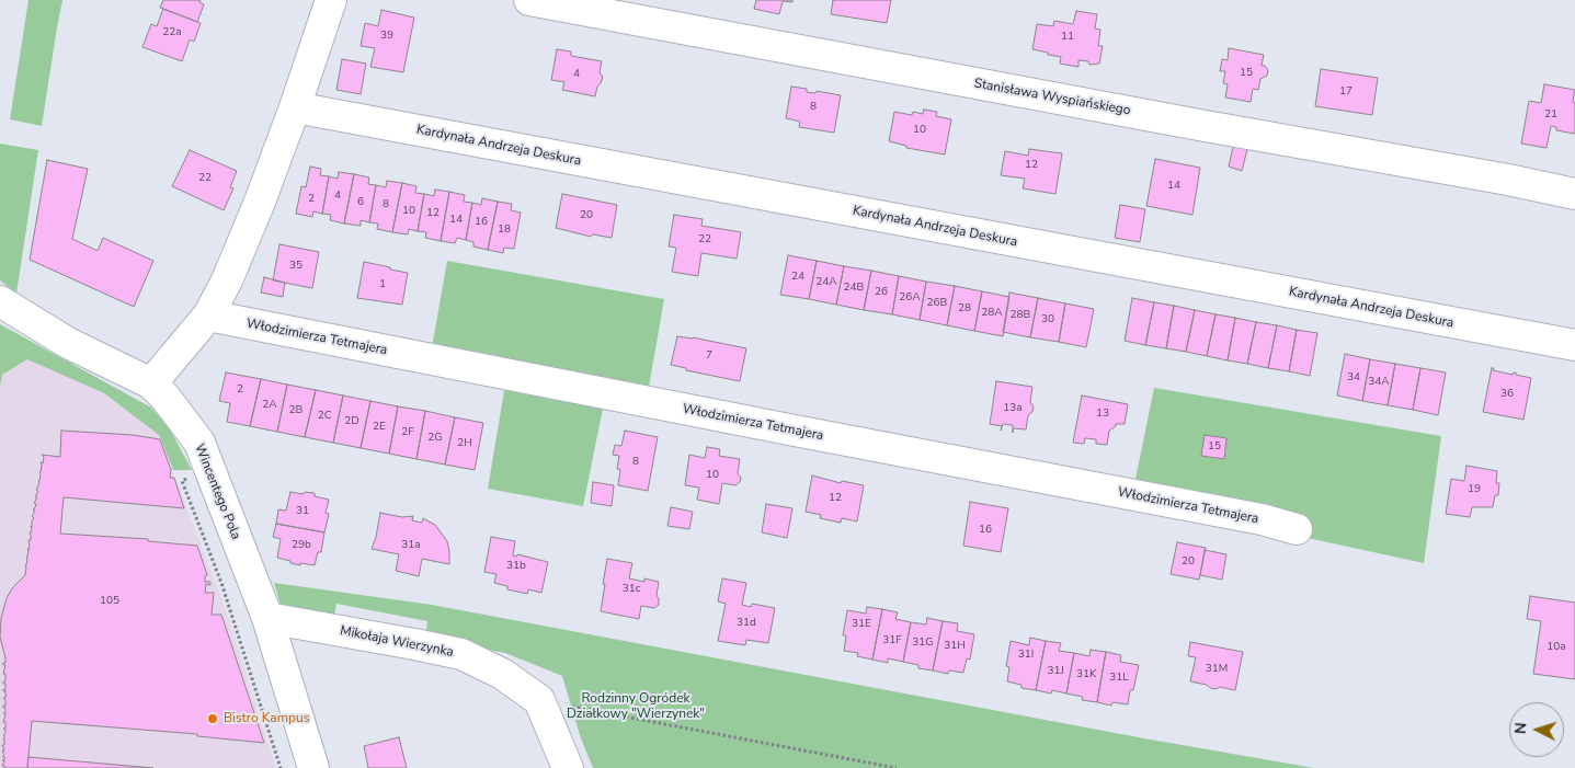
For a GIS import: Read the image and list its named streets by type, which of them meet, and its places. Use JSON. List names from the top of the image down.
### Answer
{
  "streets": {
    "street": [
      "Stanisława Wyspiańskiego",
      "Kardynała Andrzeja Deskura",
      "Włodzimierza Tetmajera",
      "Wincentego Pola",
      "Mikołaja Wierzynka"
    ]
  },
  "crossings": [
    ["Wincentego Pola", "Mikołaja Wierzynka"]
  ],
  "parks": ["Rodzinny Ogródek Działkowy \"Wierzynek\""],
  "places": ["Bistro Kampus"],
  "house_numbers": [
    "22a",
    "39",
    "11",
    "15",
    "4",
    "17",
    "8",
    "21",
    "10",
    "12",
    "22",
    "14",
    "4",
    "2",
    "6",
    "8",
    "10",
    "12",
    "20",
    "14",
    "16",
    "18",
    "22",
    "35",
    "24",
    "24A",
    "1",
    "24B",
    "26",
    "26A",
    "26B",
    "28",
    "28A",
    "28B",
    "30",
    "7",
    "34",
    "34A",
    "2",
    "36",
    "2A",
    "13a",
    "2B",
    "13",
    "2C",
    "2D",
    "2E",
    "2F",
    "2G",
    "2H",
    "15",
    "8",
    "10",
    "19",
    "12",
    "31",
    "16",
    "29b",
    "31a",
    "20",
    "31b",
    "31c",
    "105",
    "31d",
    "31E",
    "31F",
    "31G",
    "31H",
    "10a",
    "31I",
    "31M",
    "31J",
    "31K",
    "31L"
  ],
  "north": "left"
}
